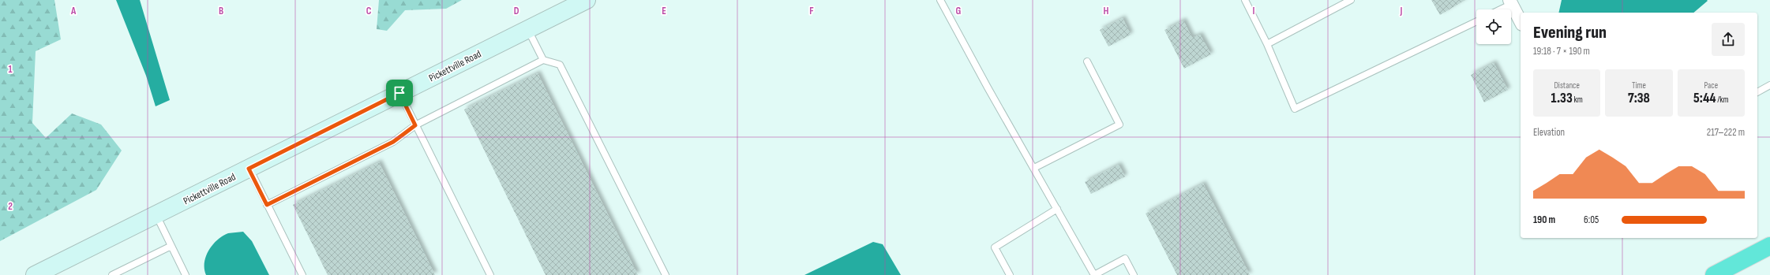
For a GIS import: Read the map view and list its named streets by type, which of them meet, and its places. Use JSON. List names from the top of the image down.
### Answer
{
  "streets": {
    "street": ["Pickettville Road"]
  },
  "page": {
    "heading": ["Evening run", "19:18 · 7 × 190 m"],
    "stats": [
      ["Distance", "1.33 km"],
      ["Time", "7:38"],
      ["Pace", "5:44 /km"]
    ],
    "chart": ["Elevation", "217–222 m"],
    "list": [
      {
        "name": "190 m",
        "note": "6:05"
      }
    ]
  },
  "grid": {
    "columns": [
      "A",
      "B",
      "C",
      "D",
      "E",
      "F",
      "G",
      "H",
      "I",
      "J"
    ],
    "rows": ["1", "2"]
  }
}
